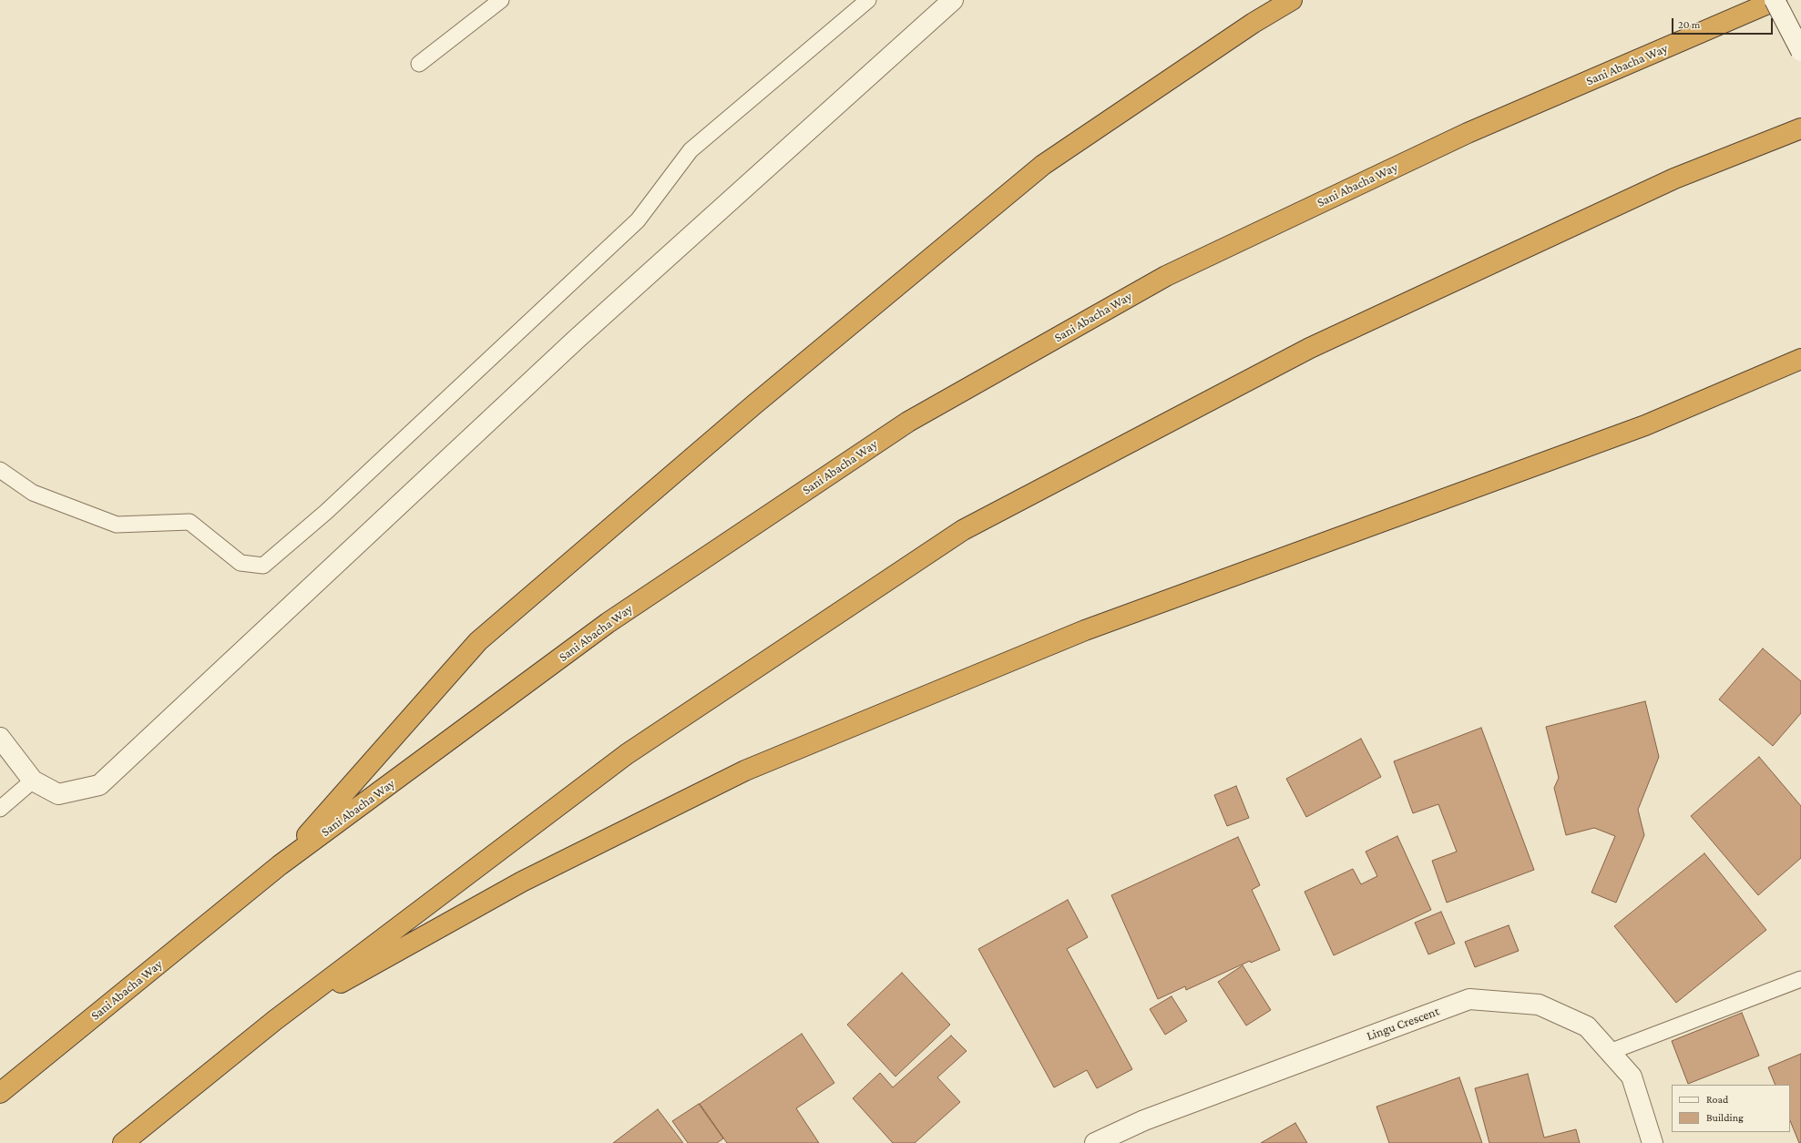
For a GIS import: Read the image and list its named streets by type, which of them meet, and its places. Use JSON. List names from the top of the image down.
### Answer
{
  "streets": {
    "highway": ["Sani Abacha Way"],
    "street": ["Lingu Crescent"]
  },
  "legend": ["Road", "Building"],
  "scale_bar": "20 m"
}
